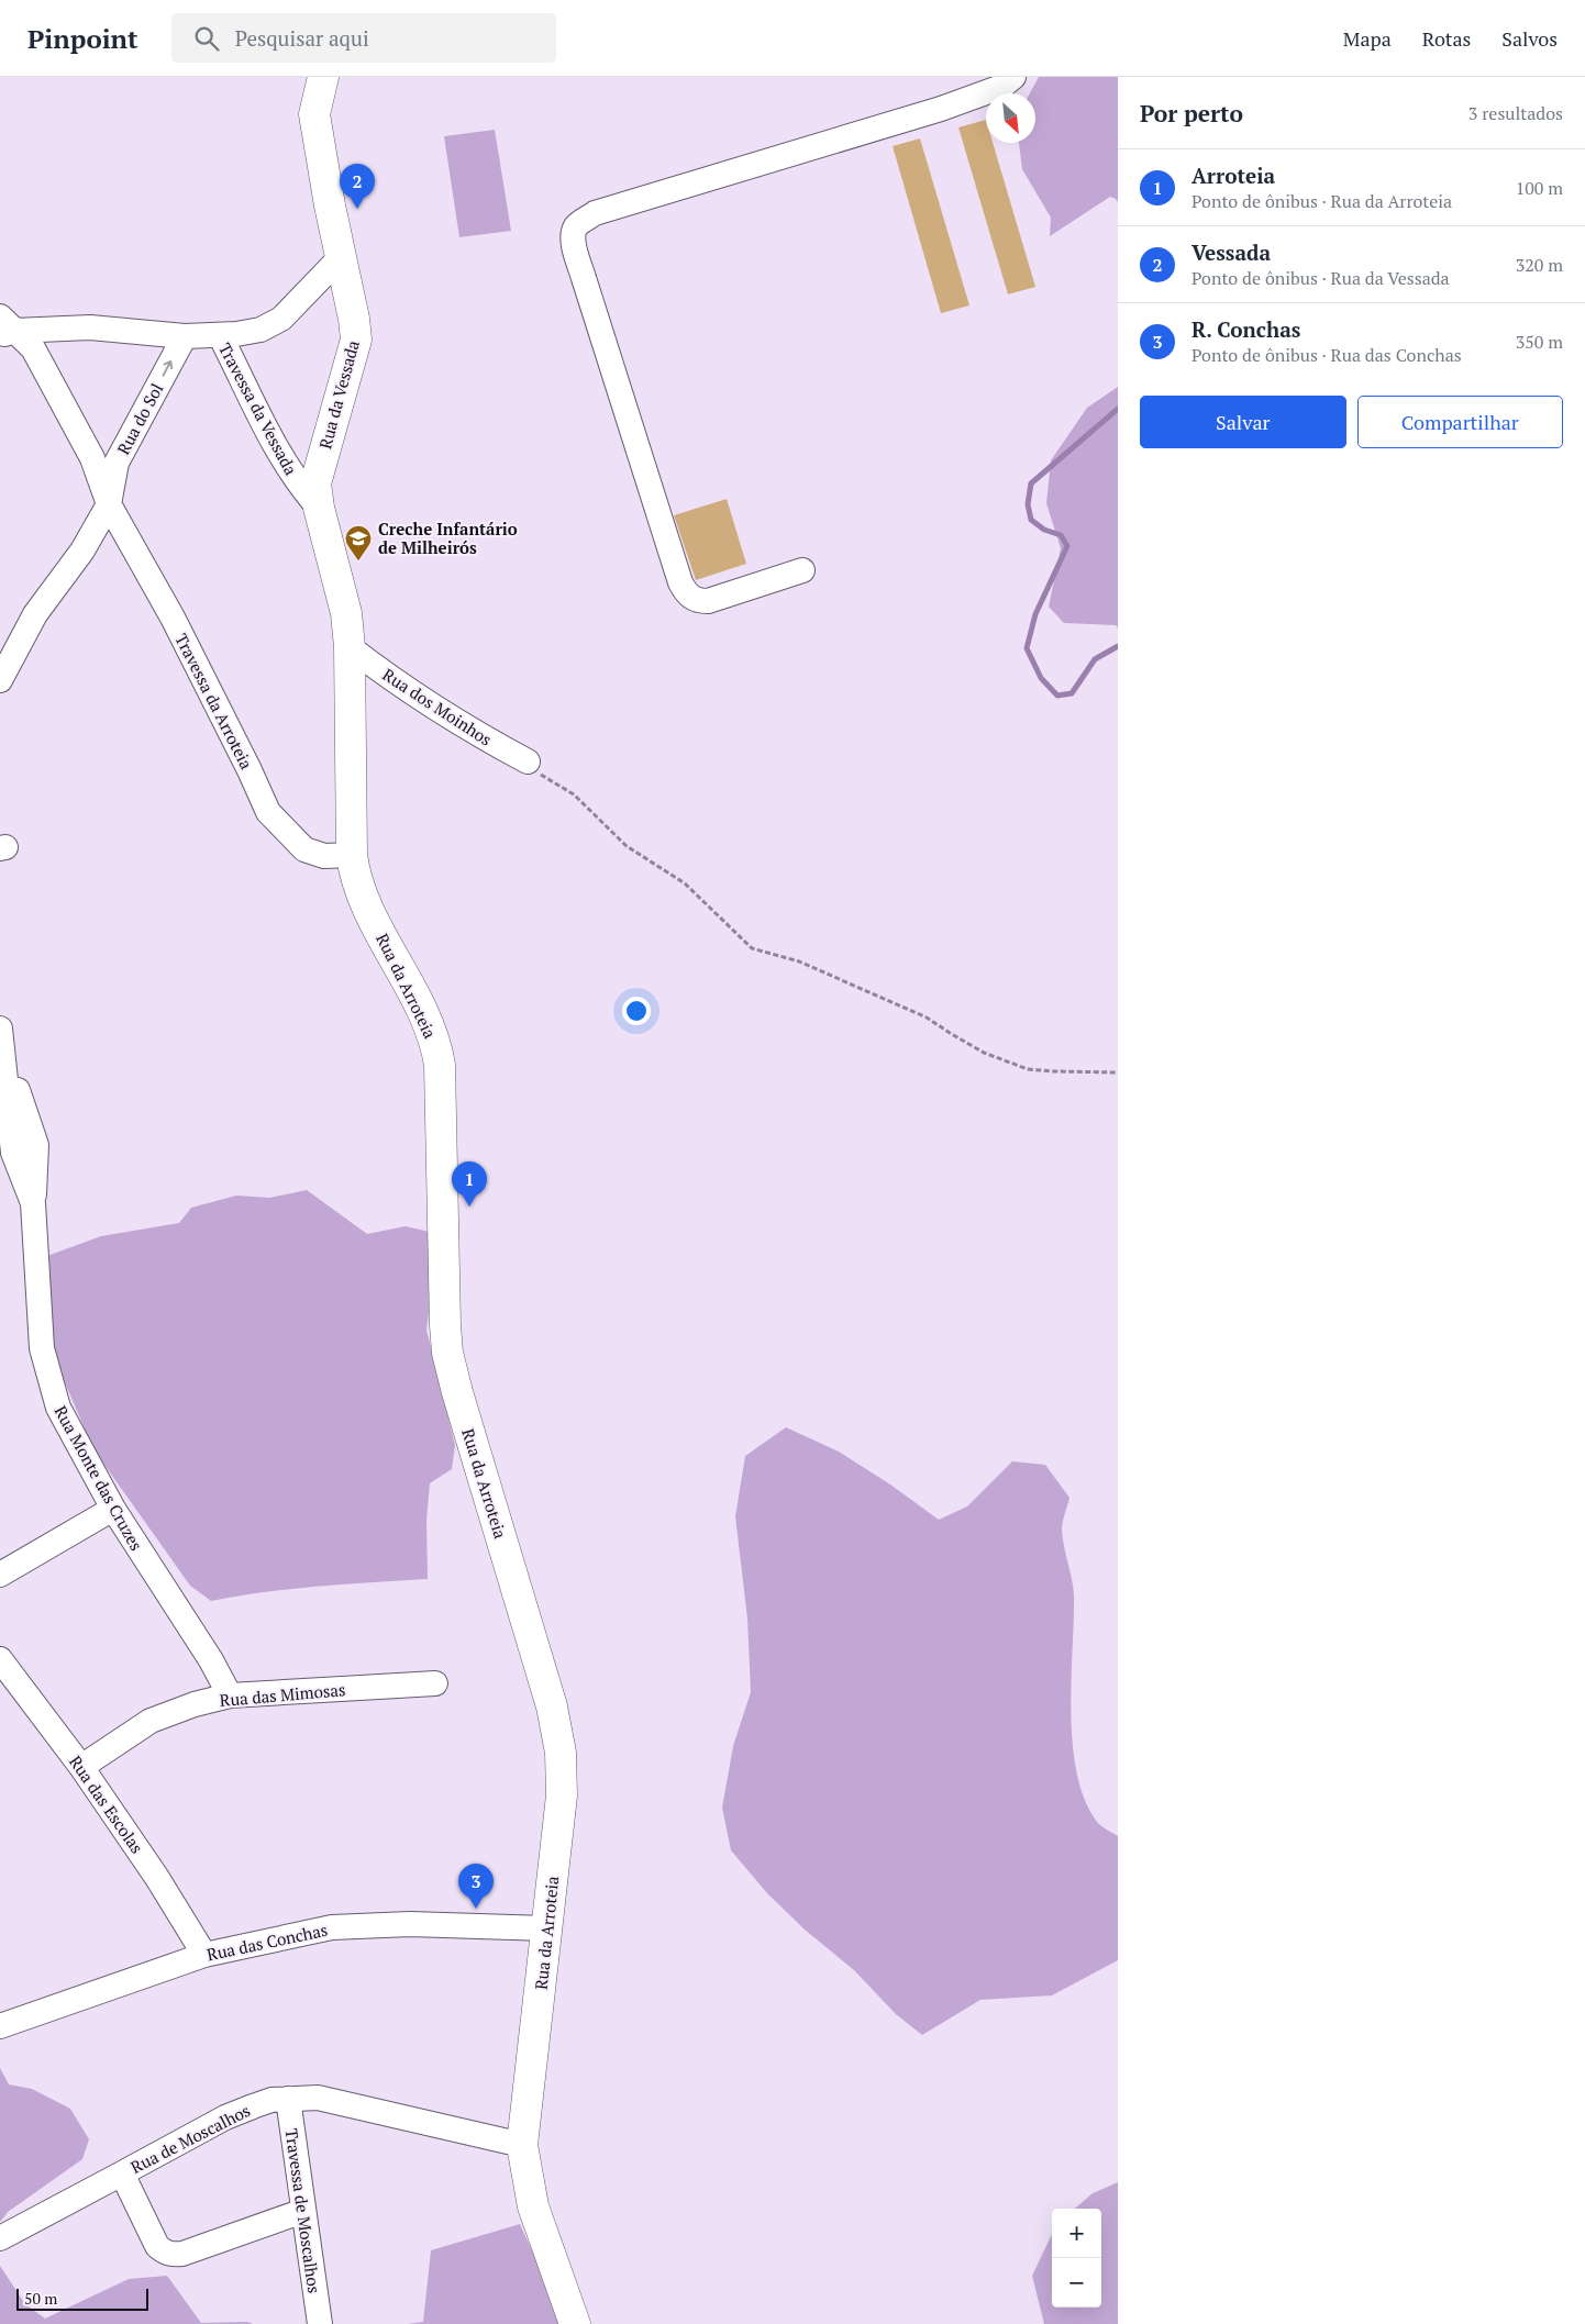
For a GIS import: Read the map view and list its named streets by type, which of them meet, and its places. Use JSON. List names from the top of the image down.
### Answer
{
  "streets": {
    "main road": ["Rua da Vessada", "Rua da Arroteia"],
    "street": [
      "Travessa da Vessada",
      "Rua do Sol",
      "Travessa da Arroteia",
      "Rua dos Moinhos",
      "Rua Monte das Cruzes",
      "Rua das Mimosas",
      "Rua das Escolas",
      "Rua das Conchas",
      "Rua de Moscalhos",
      "Travessa de Moscalhos"
    ]
  },
  "crossings": [
    ["Rua da Vessada", "Travessa da Vessada"],
    ["Rua da Vessada", "Rua dos Moinhos"],
    ["Rua da Vessada", "Rua da Arroteia"],
    ["Rua do Sol", "Travessa da Arroteia"],
    ["Travessa da Arroteia", "Rua da Arroteia"],
    ["Rua dos Moinhos", "Rua da Arroteia"],
    ["Rua da Arroteia", "Rua das Conchas"],
    ["Rua da Arroteia", "Rua de Moscalhos"],
    ["Rua Monte das Cruzes", "Rua das Mimosas"],
    ["Rua das Mimosas", "Rua das Escolas"],
    ["Rua das Escolas", "Rua das Conchas"],
    ["Rua de Moscalhos", "Travessa de Moscalhos"]
  ],
  "one_way": ["Rua do Sol"],
  "places": {
    "school or university": ["Creche Infantário de Milheirós"]
  },
  "scale_bar": "50 m",
  "north": "bottom right",
  "page": {
    "header": "Pinpoint",
    "search": "Pesquisar aqui",
    "nav": ["Mapa", "Rotas", "Salvos"],
    "heading": ["Por perto", "3 resultados"],
    "list": [
      {
        "mark": "1",
        "name": "Arroteia",
        "note": "Ponto de ônibus · Rua da Arroteia",
        "value": "100 m"
      },
      {
        "mark": "2",
        "name": "Vessada",
        "note": "Ponto de ônibus · Rua da Vessada",
        "value": "320 m"
      },
      {
        "mark": "3",
        "name": "R. Conchas",
        "note": "Ponto de ônibus · Rua das Conchas",
        "value": "350 m"
      }
    ],
    "pins": ["2", "1", "3"],
    "buttons": ["Salvar", "Compartilhar"],
    "map_buttons": ["+", "−"],
    "scale": "50 m"
  }
}
